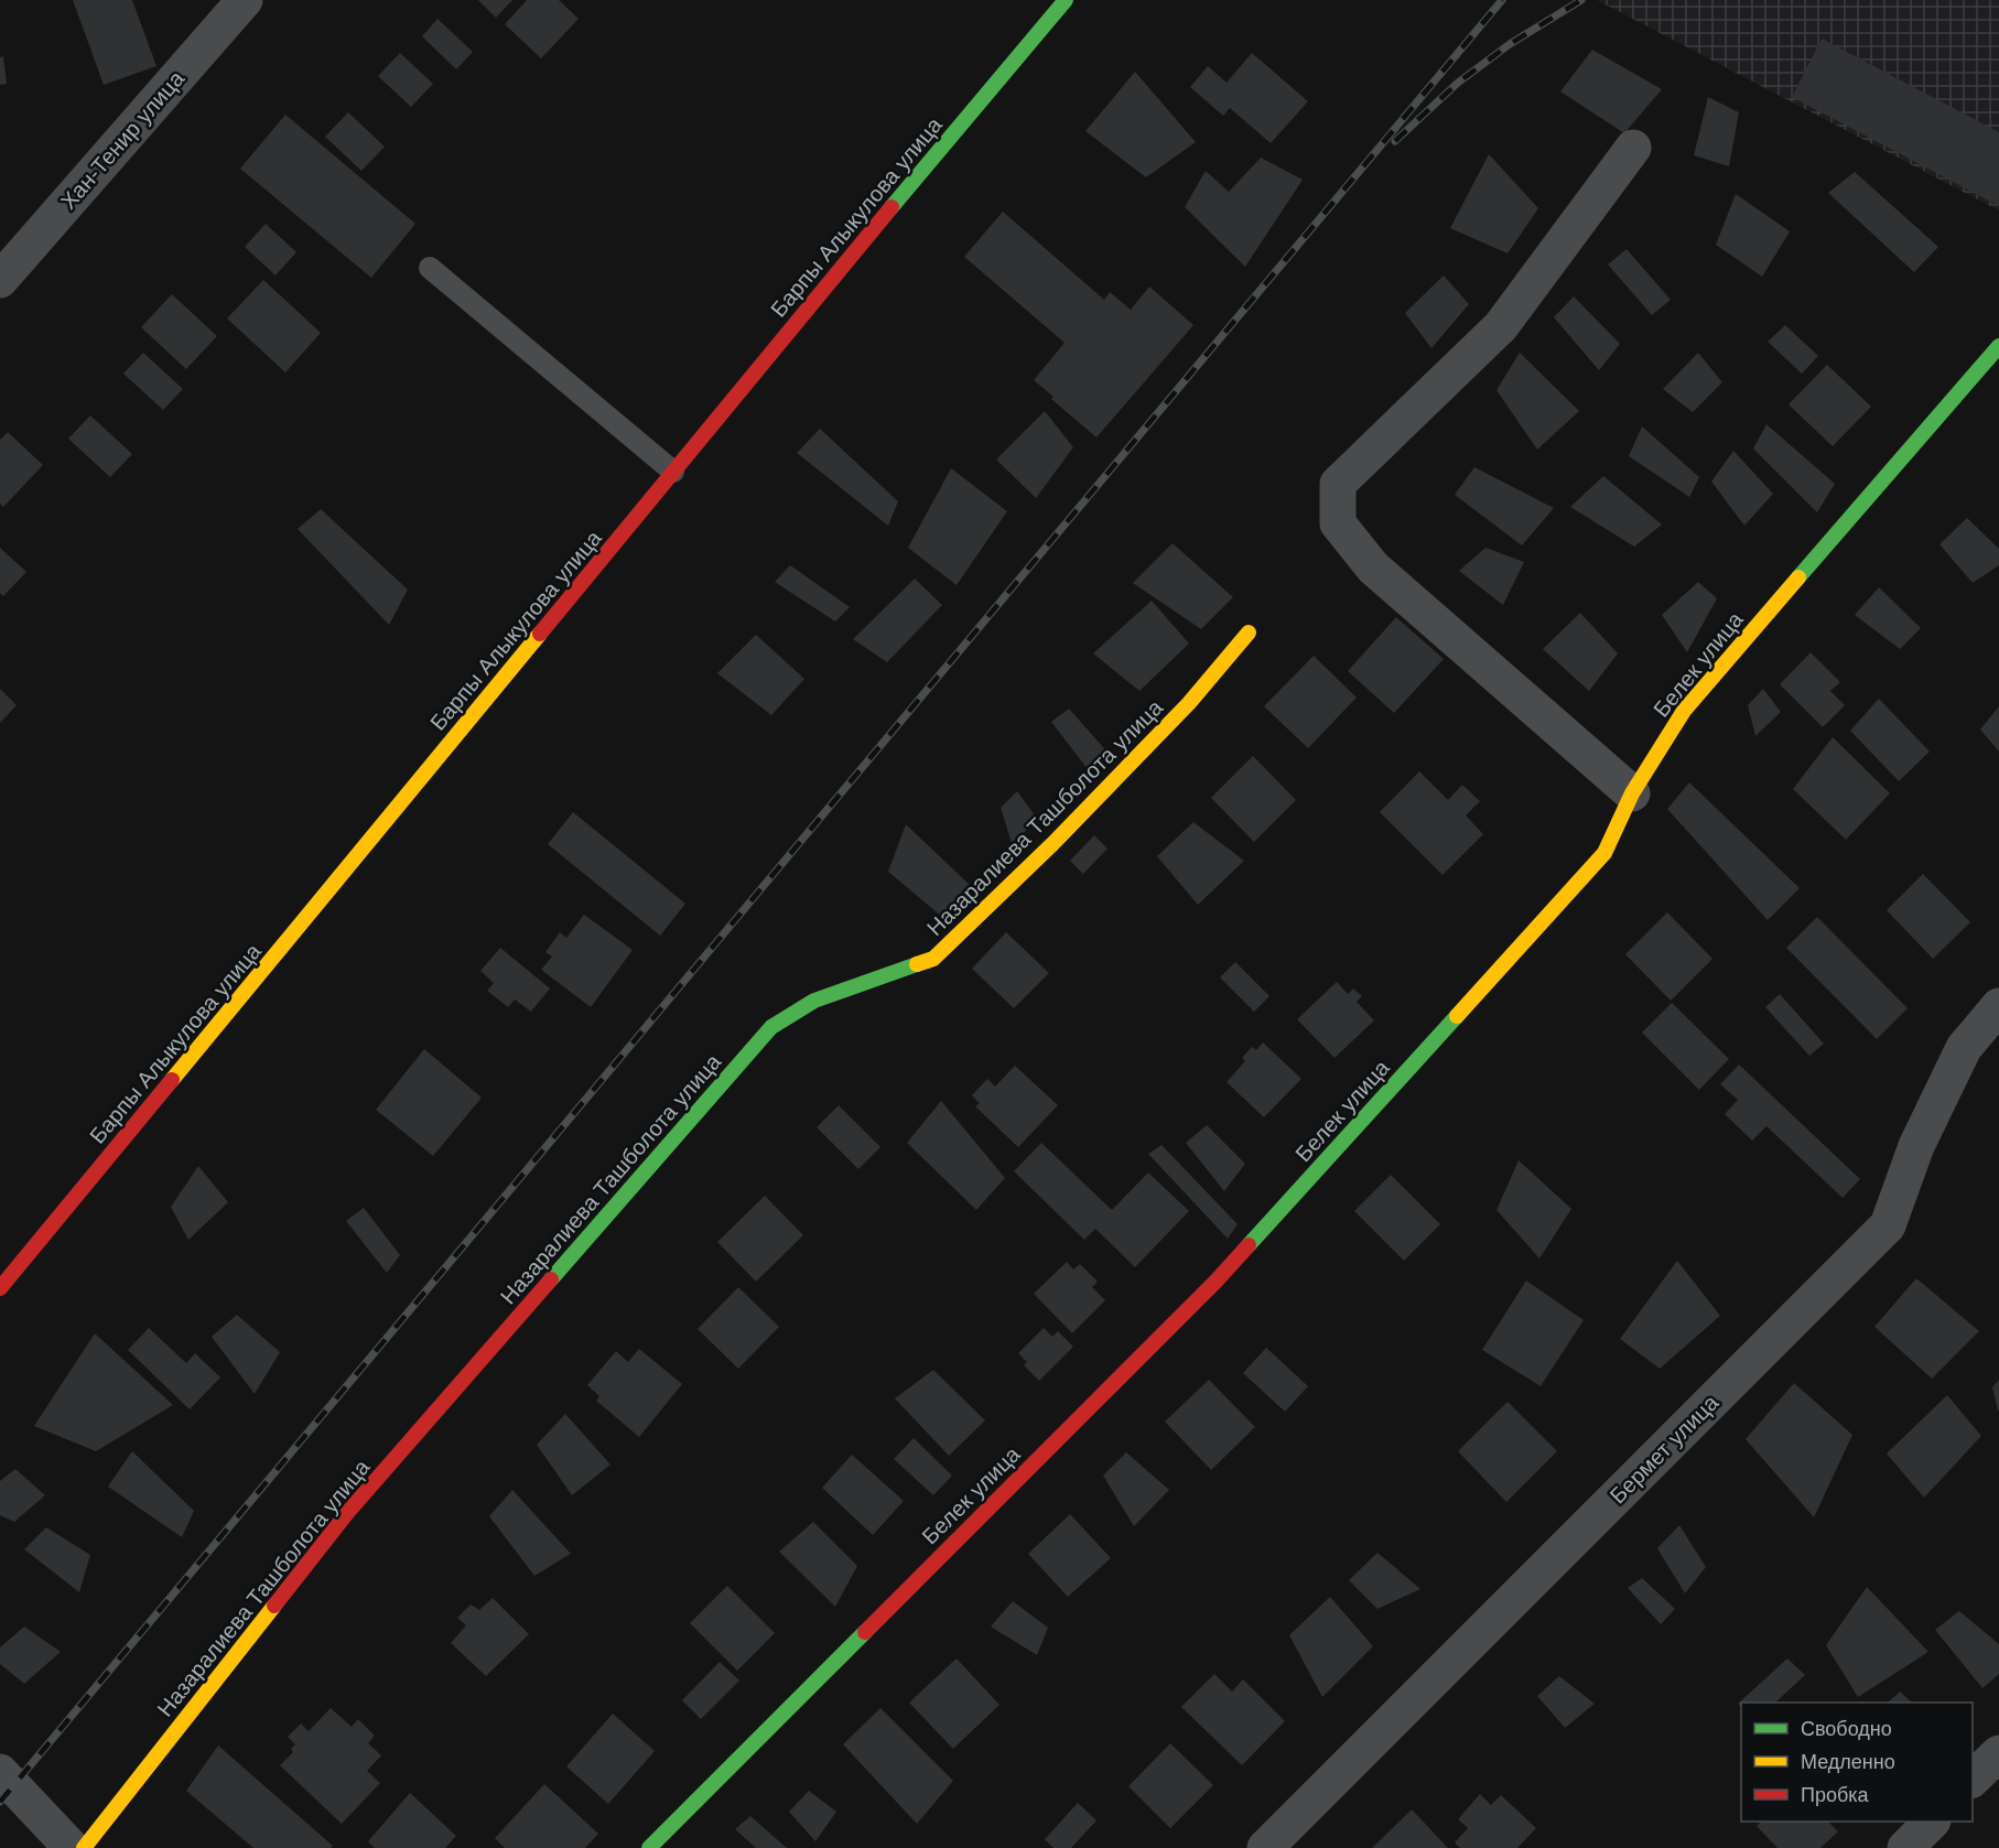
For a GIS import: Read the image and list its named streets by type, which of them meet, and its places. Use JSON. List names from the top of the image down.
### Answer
{
  "streets": {
    "street": [
      "Хан-Тенир улица",
      "Барпы Алыкулова улица",
      "Белек улица",
      "Назаралиева Ташболота улица",
      "Бермет улица"
    ]
  },
  "legend": ["Свободно", "Медленно", "Пробка"]
}
